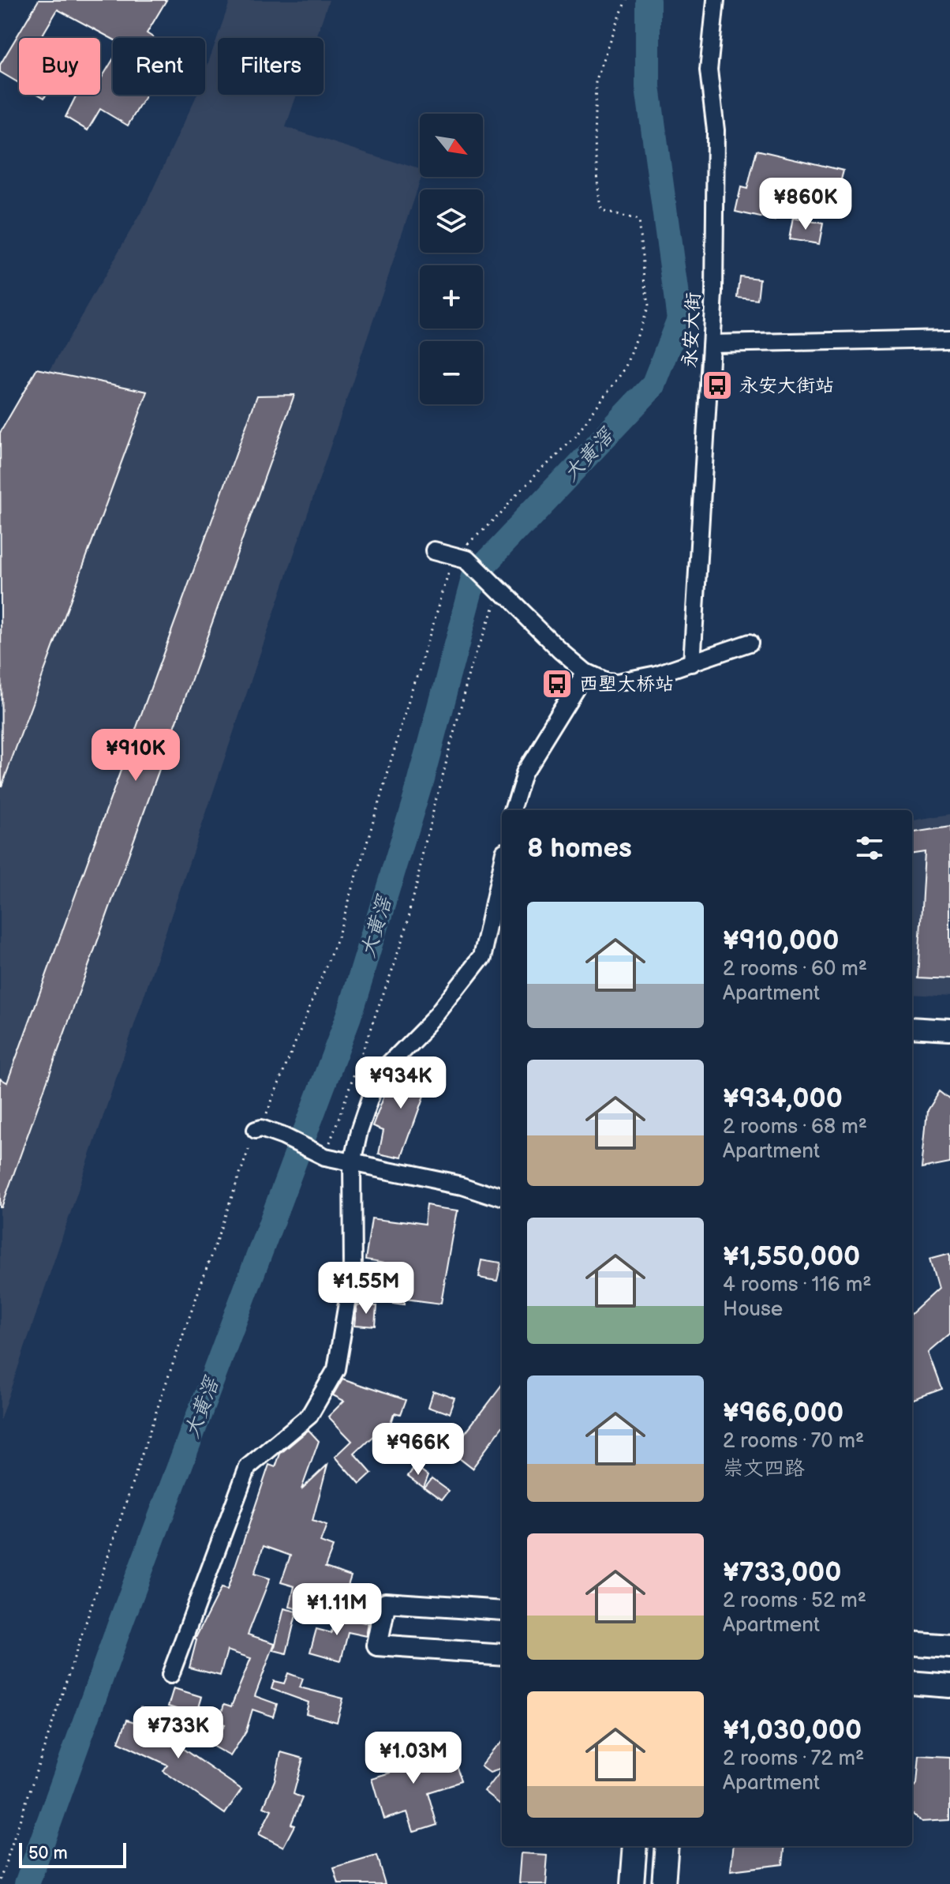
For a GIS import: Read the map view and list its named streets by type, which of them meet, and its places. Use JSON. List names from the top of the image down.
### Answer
{
  "streets": {
    "street": ["永安大街"]
  },
  "water": ["大黄滘"],
  "places": {
    "bus stop": ["永安大街站", "西塱大桥站"]
  },
  "scale_bar": "50 m",
  "north": "bottom right",
  "page": {
    "chip": ["Buy", "Rent", "Filters"],
    "map_buttons": ["+", "−"],
    "price": [
      "¥860K",
      "¥910K",
      "¥934K",
      "¥1.55M",
      "¥966K",
      "¥1.11M",
      "¥733K",
      "¥1.03M"
    ],
    "heading": "8 homes",
    "list": [
      {
        "name": "¥910,000",
        "note": "2 rooms · 60 m² · Apartment"
      },
      {
        "name": "¥934,000",
        "note": "2 rooms · 68 m² · Apartment"
      },
      {
        "name": "¥1,550,000",
        "note": "4 rooms · 116 m² · House"
      },
      {
        "name": "¥966,000",
        "note": "2 rooms · 70 m² · 崇文四路"
      },
      {
        "name": "¥733,000",
        "note": "2 rooms · 52 m² · Apartment"
      },
      {
        "name": "¥1,030,000",
        "note": "2 rooms · 72 m² · Apartment"
      }
    ],
    "scale": "50 m"
  }
}
